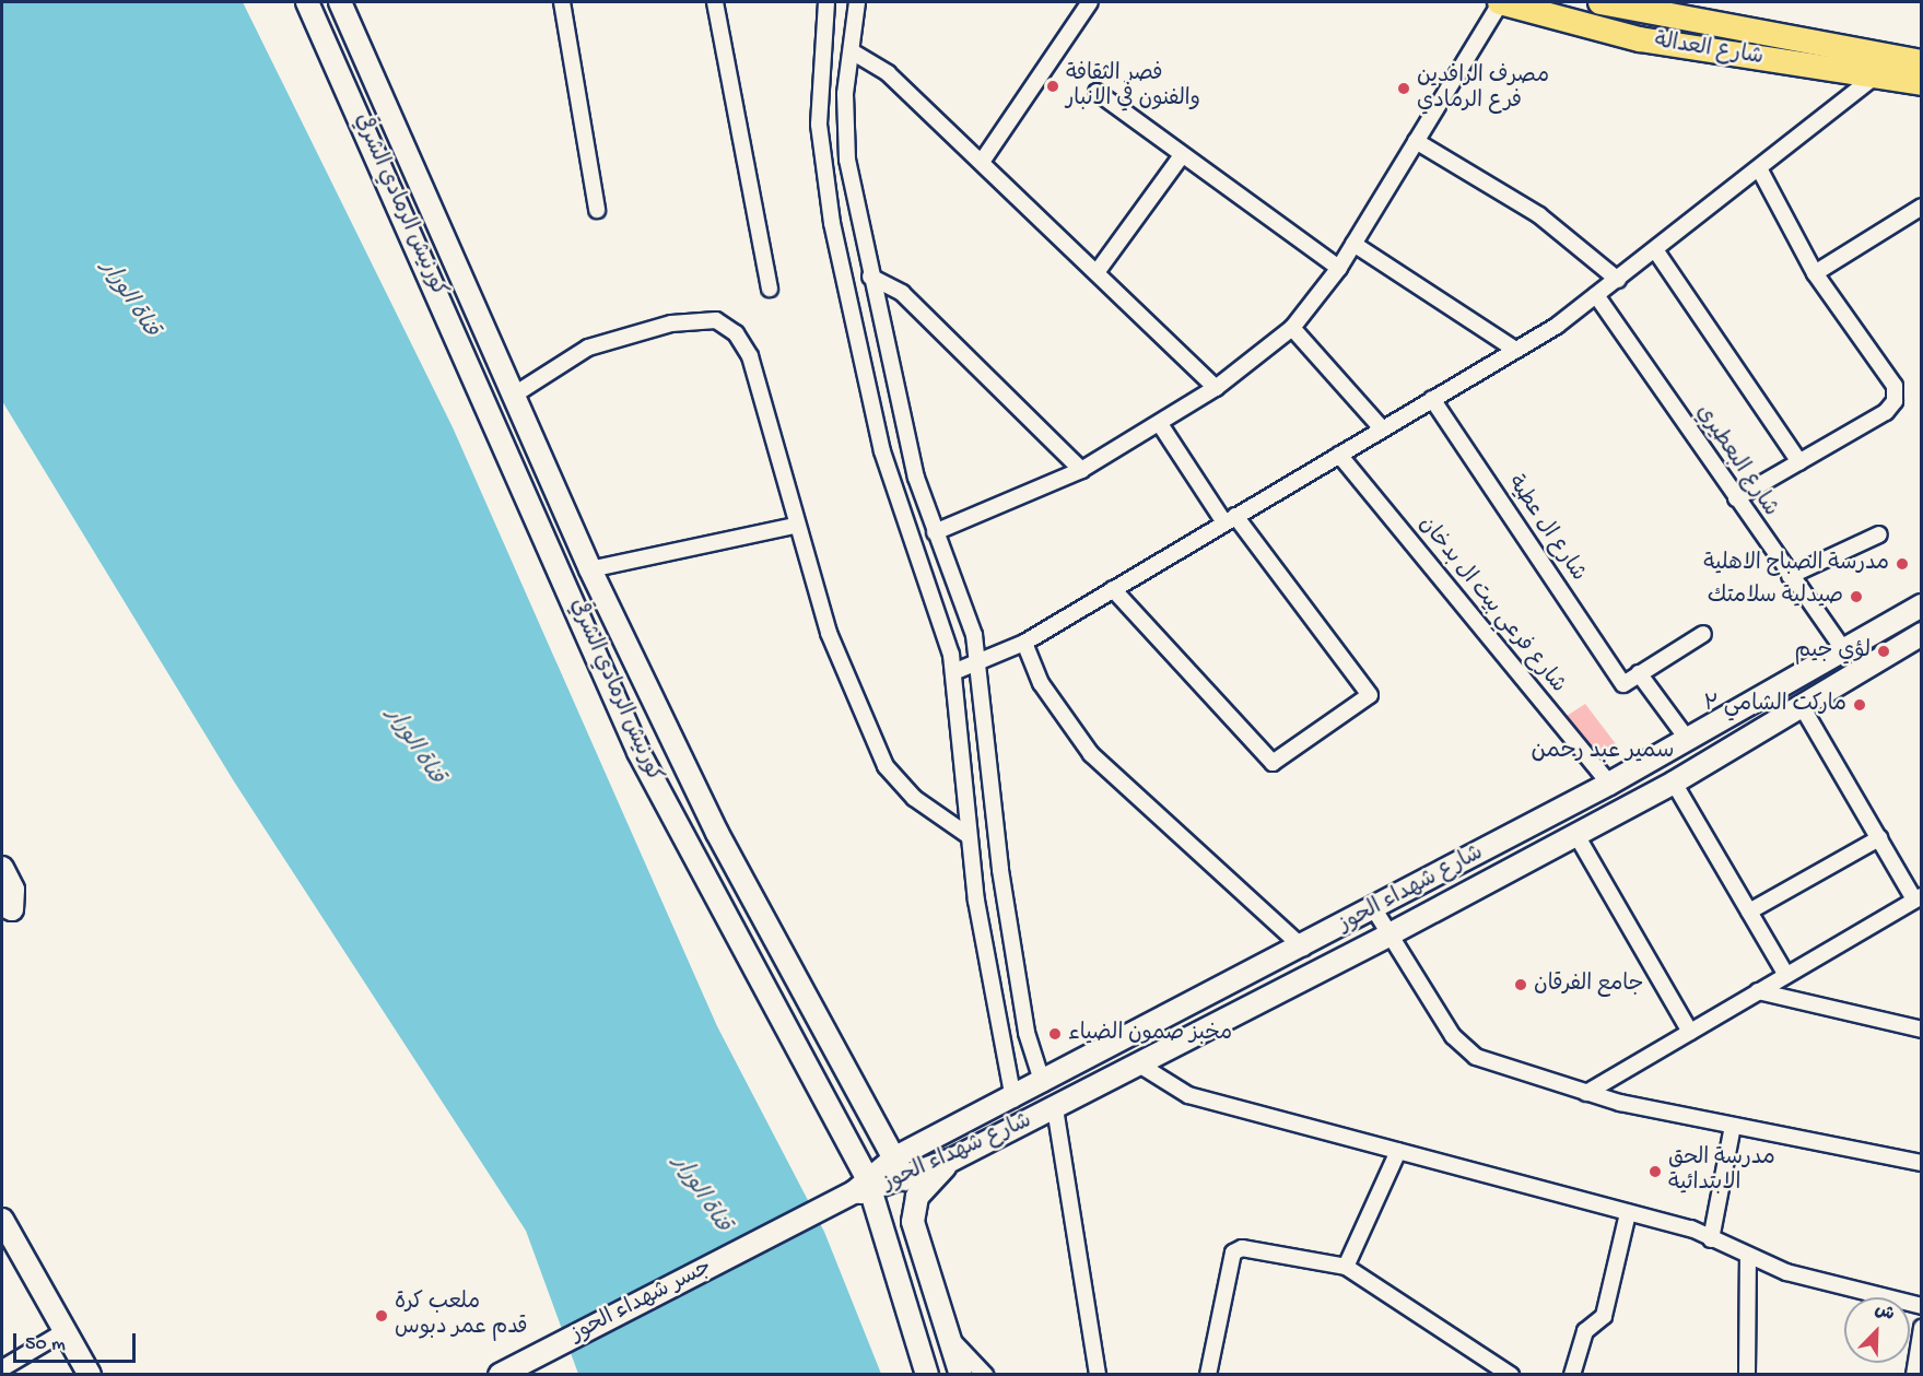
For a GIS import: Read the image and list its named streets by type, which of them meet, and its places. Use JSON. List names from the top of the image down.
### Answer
{
  "streets": {
    "main road": [
      "شارع العدالة",
      "كورنيش الرمادي الشرقي",
      "شارع شهداء الحوز",
      "جسر شهداء الحوز"
    ],
    "street": ["شارع البعطيري", "شارع ال عطية", "شارع فرعي بيت ال بدخان"]
  },
  "crossings": [
    ["كورنيش الرمادي الشرقي", "شارع شهداء الحوز"],
    ["كورنيش الرمادي الشرقي", "جسر شهداء الحوز"],
    ["شارع البعطيري", "شارع شهداء الحوز"],
    ["شارع فرعي بيت ال بدخان", "شارع شهداء الحوز"],
    ["شارع شهداء الحوز", "جسر شهداء الحوز"]
  ],
  "districts": ["سمير عبد رحمن"],
  "water": ["قناة الورار"],
  "places": [
    "فصر الثقافة والفنون في الانبار",
    "مصرف الرافدين فرع الرمادي",
    "مدرسة الصباح الاهلية",
    "صيدلية سلامتك",
    "لؤي جيم",
    "ماركت الشامي ٣",
    "جامع الفرقان",
    "مخبز صمون الضياء",
    "مدرسة الحق الابتدائية",
    "ملعب كرة قدم عمر دبوس"
  ],
  "scale_bar": "50 m",
  "north": "top right"
}
